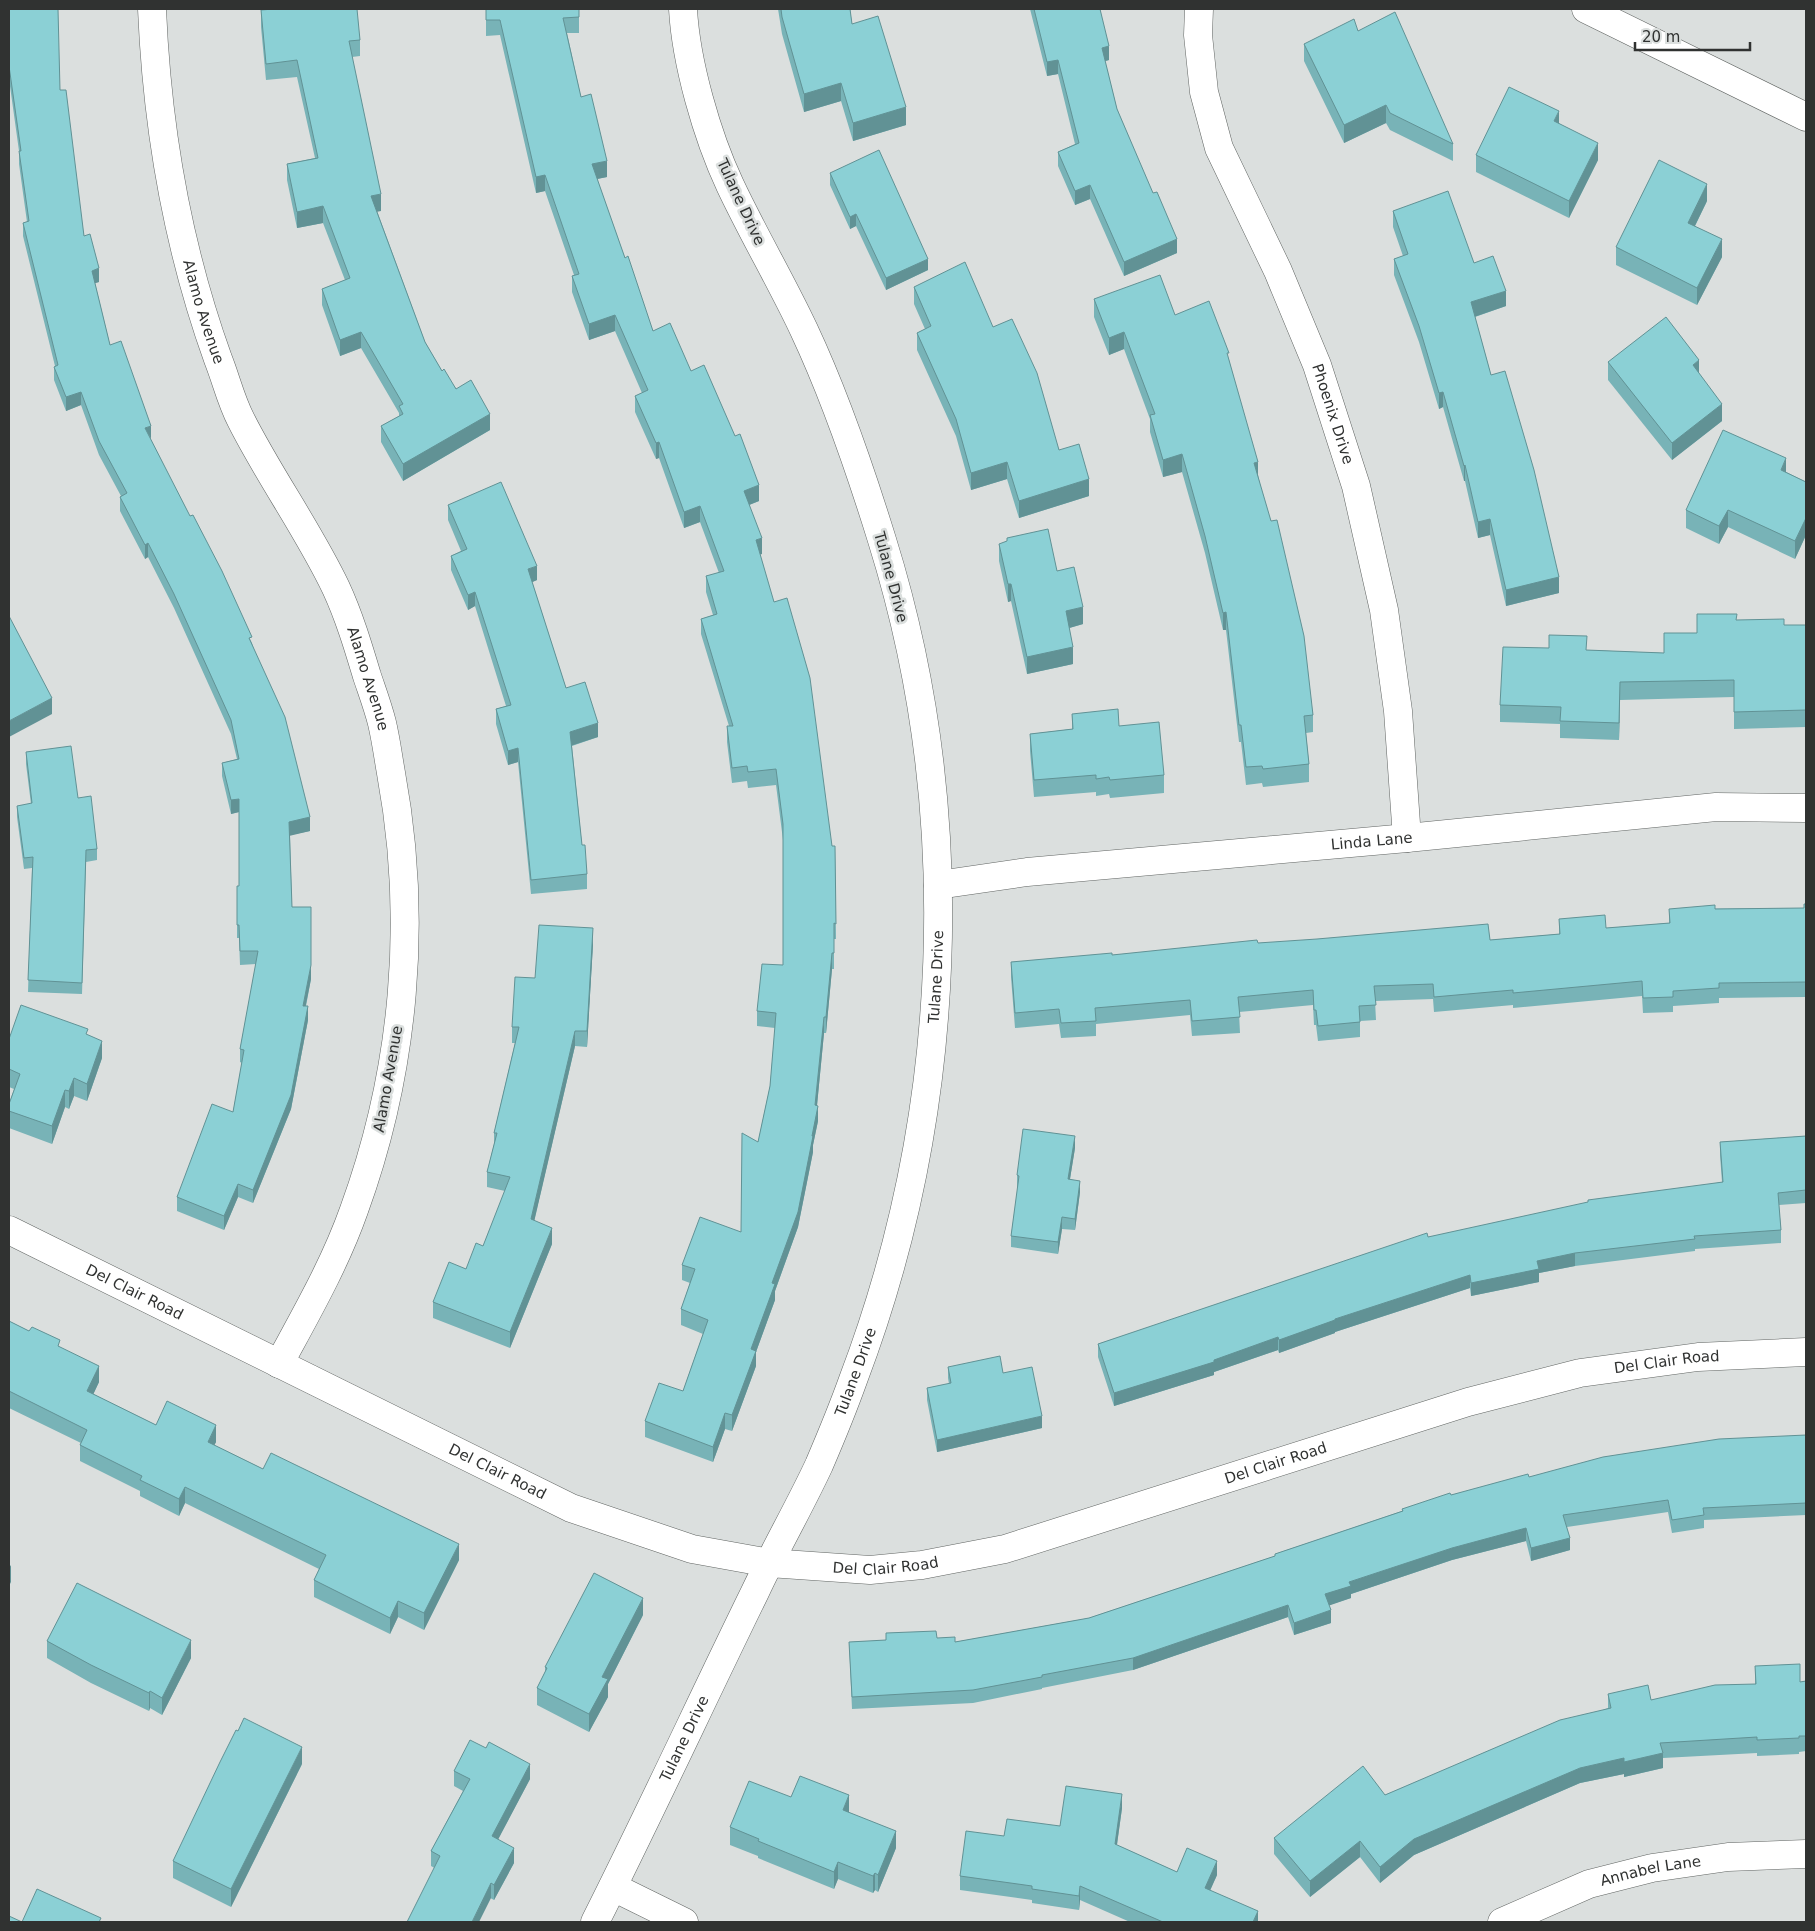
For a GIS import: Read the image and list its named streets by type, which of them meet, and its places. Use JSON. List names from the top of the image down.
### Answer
{
  "streets": {
    "street": [
      "Tulane Drive",
      "Alamo Avenue",
      "Phoenix Drive",
      "Linda Lane",
      "Del Clair Road",
      "Annabel Lane"
    ]
  },
  "crossings": [
    ["Tulane Drive", "Linda Lane"],
    ["Tulane Drive", "Del Clair Road"],
    ["Alamo Avenue", "Del Clair Road"],
    ["Phoenix Drive", "Linda Lane"]
  ],
  "scale_bar": "20 m"
}
